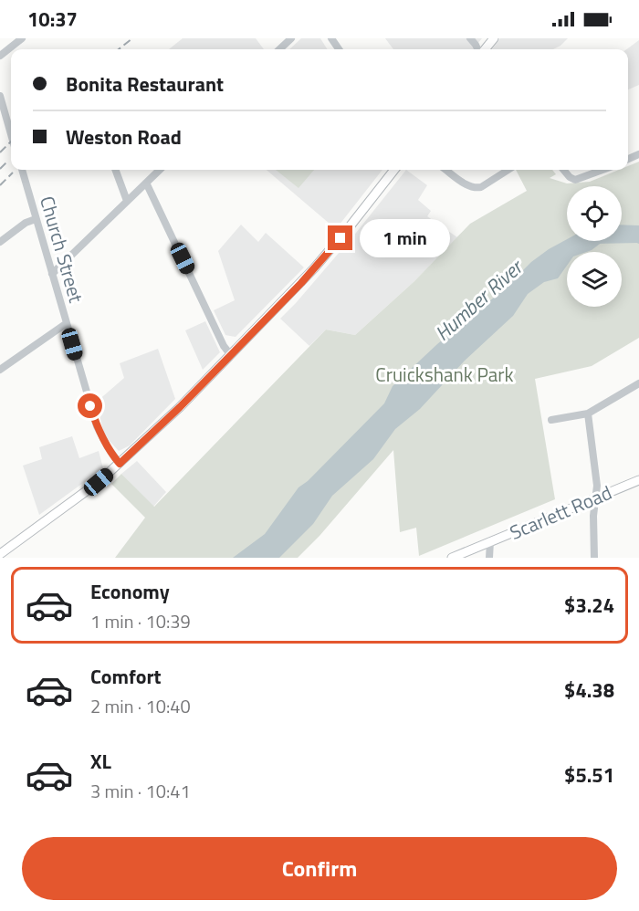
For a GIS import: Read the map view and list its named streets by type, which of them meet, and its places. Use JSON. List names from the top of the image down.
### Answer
{
  "streets": {
    "main road": ["Scarlett Road"],
    "street": ["Church Street"]
  },
  "water": ["Humber River"],
  "parks": ["Cruickshank Park"],
  "page": {
    "status": "10:37",
    "banner": ["Bonita Restaurant", "Weston Road"],
    "bubble": "1 min",
    "list": [
      {
        "name": "Economy",
        "note": "1 min · 10:39",
        "value": "$3.24"
      },
      {
        "name": "Comfort",
        "note": "2 min · 10:40",
        "value": "$4.38"
      },
      {
        "name": "XL",
        "note": "3 min · 10:41",
        "value": "$5.51"
      }
    ],
    "buttons": "Confirm"
  }
}
